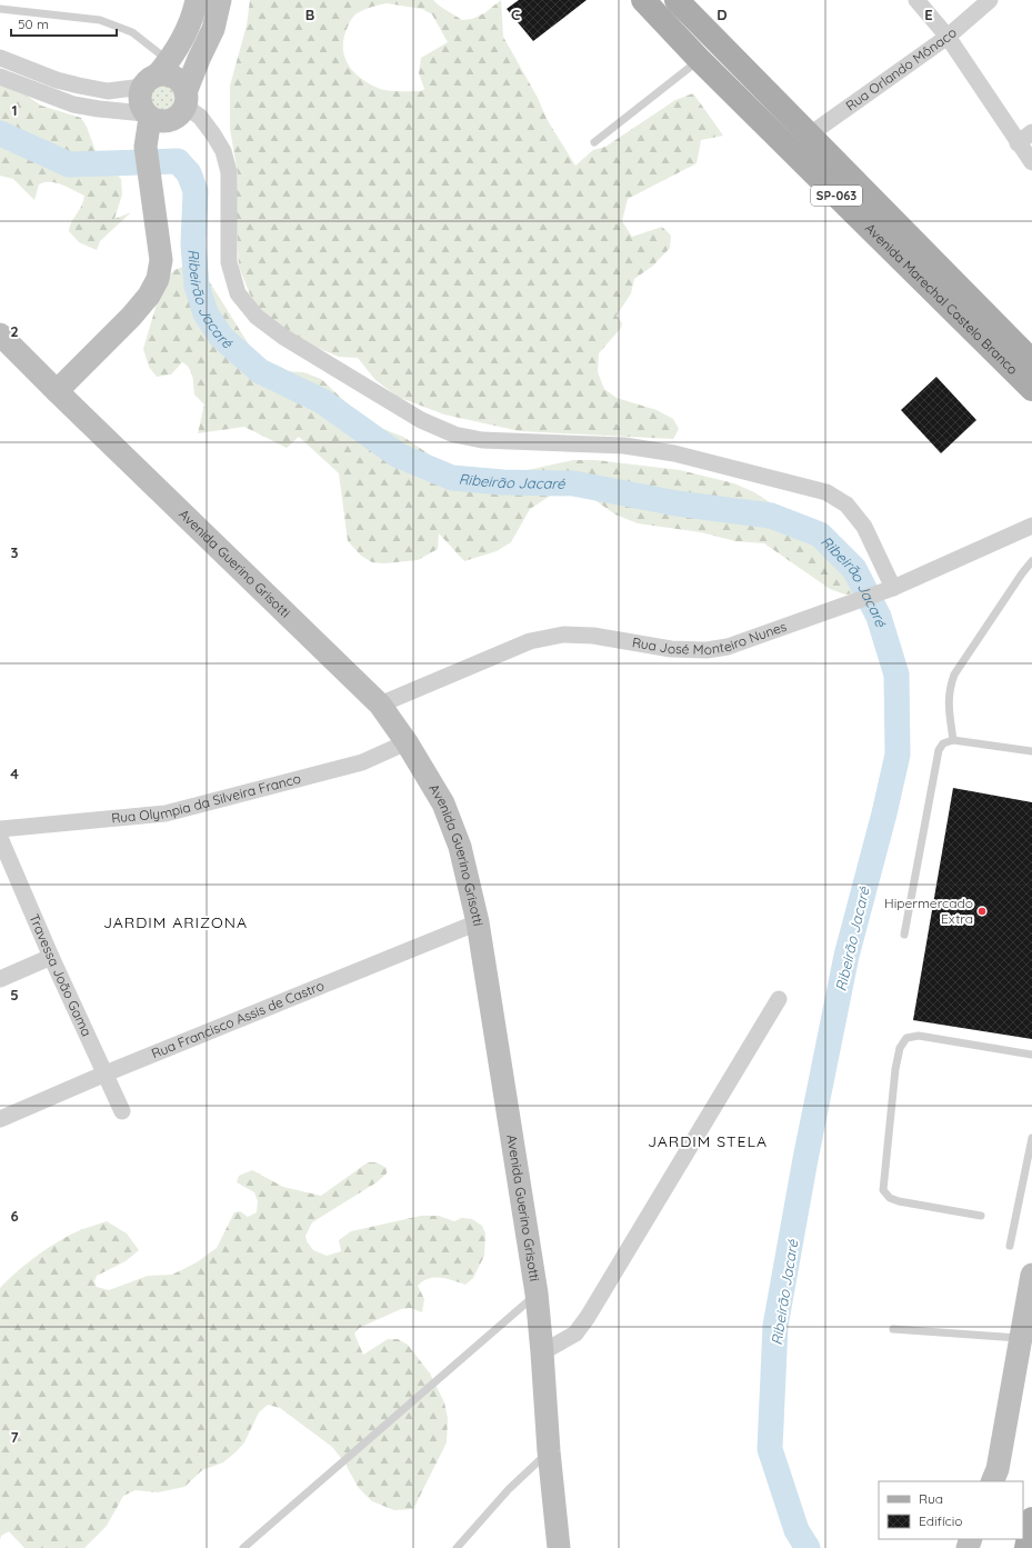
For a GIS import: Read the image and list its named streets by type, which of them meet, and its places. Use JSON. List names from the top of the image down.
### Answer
{
  "streets": {
    "main road": ["SP-063", "Avenida Marechal Castelo Branco", "Avenida Guerino Grisotti"],
    "street": [
      "Rua Orlando Mônaco",
      "Rua José Monteiro Nunes",
      "Rua Olympia da Silveira Franco",
      "Travessa João Gama",
      "Rua Francisco Assis de Castro"
    ]
  },
  "crossings": [
    ["Rua Orlando Mônaco", "Avenida Marechal Castelo Branco"],
    ["Avenida Guerino Grisotti", "Rua José Monteiro Nunes"],
    ["Avenida Guerino Grisotti", "Rua Olympia da Silveira Franco"],
    ["Avenida Guerino Grisotti", "Rua Francisco Assis de Castro"],
    ["Travessa João Gama", "Rua Francisco Assis de Castro"]
  ],
  "districts": ["JARDIM ARIZONA", "JARDIM STELA"],
  "water": ["Ribeirão Jacaré"],
  "places": ["Hipermercado Extra"],
  "legend": ["Rua", "Edifício"],
  "scale_bar": "50 m",
  "grid": {
    "columns": [
      "B",
      "C",
      "D",
      "E"
    ],
    "rows": [
      "1",
      "2",
      "3",
      "4",
      "5",
      "6",
      "7"
    ]
  }
}
